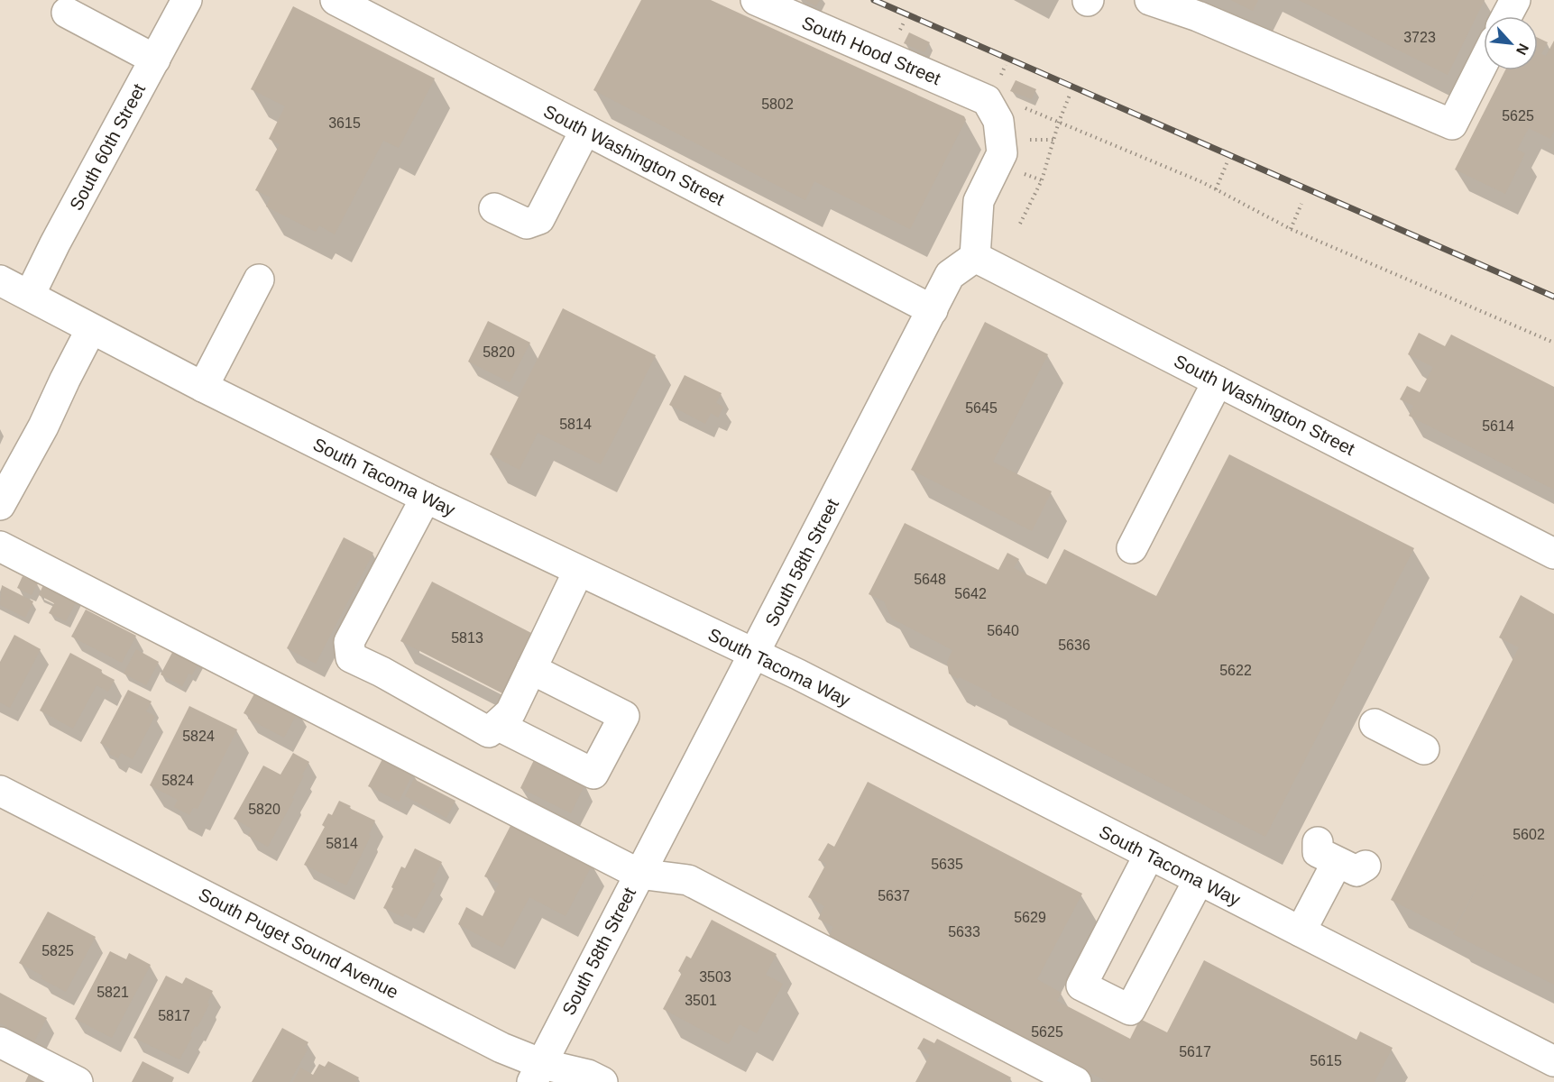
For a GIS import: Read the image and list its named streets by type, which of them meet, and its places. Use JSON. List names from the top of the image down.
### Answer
{
  "streets": {
    "street": [
      "South Hood Street",
      "South 60th Street",
      "South Washington Street",
      "South Tacoma Way",
      "South 58th Street",
      "South Puget Sound Avenue"
    ]
  },
  "crossings": [
    ["South Hood Street", "South Washington Street"],
    ["South Hood Street", "South 58th Street"],
    ["South 60th Street", "South Tacoma Way"],
    ["South Washington Street", "South 58th Street"],
    ["South Tacoma Way", "South 58th Street"],
    ["South 58th Street", "South Puget Sound Avenue"]
  ],
  "house_numbers": [
    "3723",
    "5802",
    "5625",
    "3615",
    "5820",
    "5645",
    "5814",
    "5614",
    "5648",
    "5642",
    "5640",
    "5813",
    "5636",
    "5622",
    "5824",
    "5824",
    "5820",
    "5602",
    "5814",
    "5635",
    "5637",
    "5629",
    "5633",
    "5825",
    "3503",
    "5821",
    "3501",
    "5817",
    "5625",
    "5617",
    "5615"
  ],
  "north": "bottom right"
}
